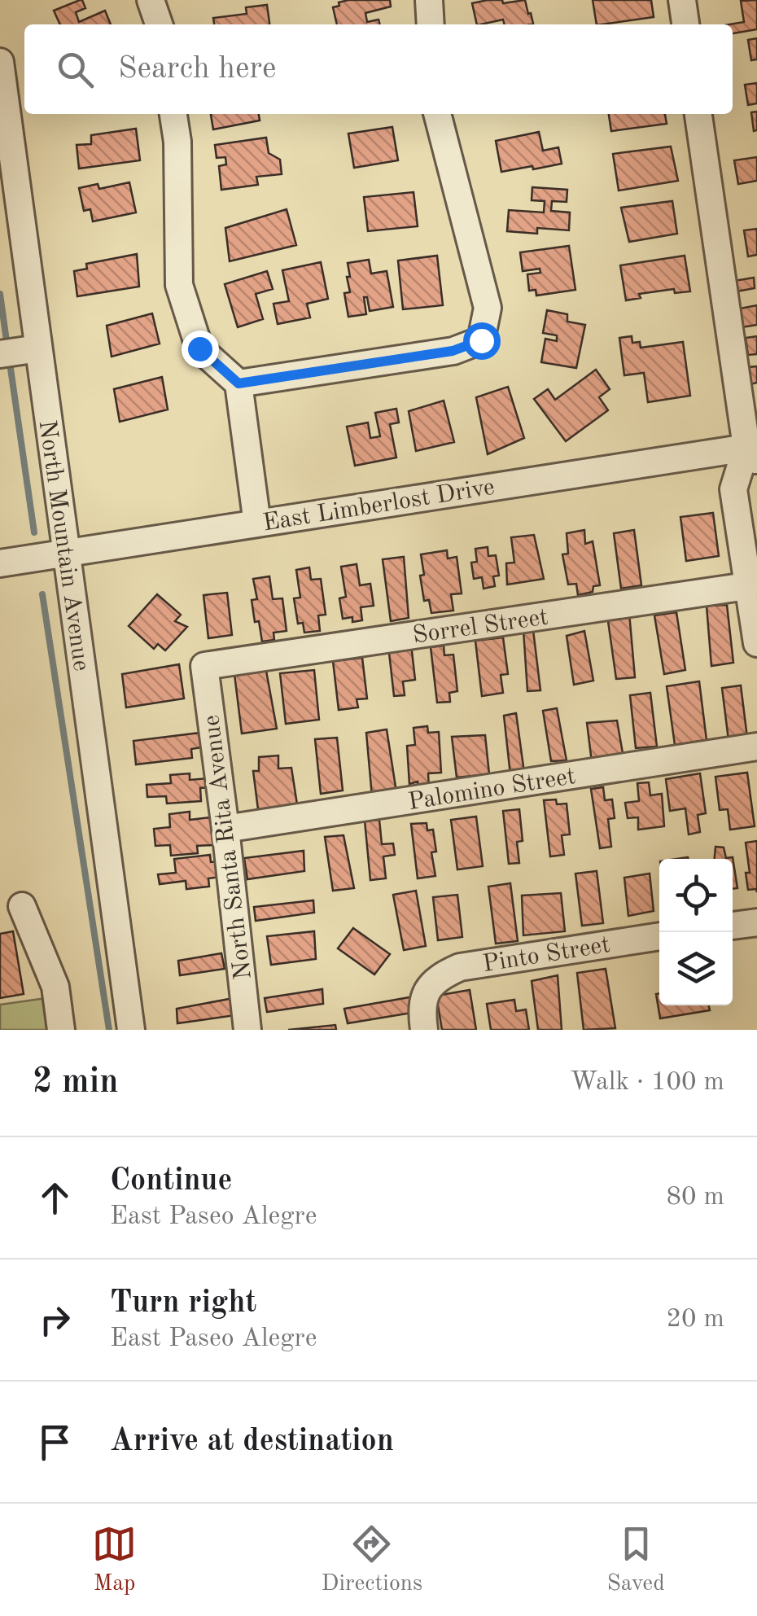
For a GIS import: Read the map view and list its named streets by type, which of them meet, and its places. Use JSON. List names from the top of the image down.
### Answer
{
  "streets": {
    "street": [
      "East Limberlost Drive",
      "North Mountain Avenue",
      "Sorrel Street",
      "Palomino Street",
      "North Santa Rita Avenue",
      "Pinto Street"
    ]
  },
  "crossings": [
    ["East Limberlost Drive", "North Mountain Avenue"],
    ["Sorrel Street", "North Santa Rita Avenue"],
    ["Palomino Street", "North Santa Rita Avenue"]
  ],
  "page": {
    "search": "Search here",
    "heading": ["2 min", "Walk · 100 m"],
    "list": [
      ["Continue", "East Paseo Alegre", "80 m"],
      ["Turn right", "East Paseo Alegre", "20 m"],
      "Arrive at destination"
    ],
    "nav": ["Map", "Directions", "Saved"]
  }
}
